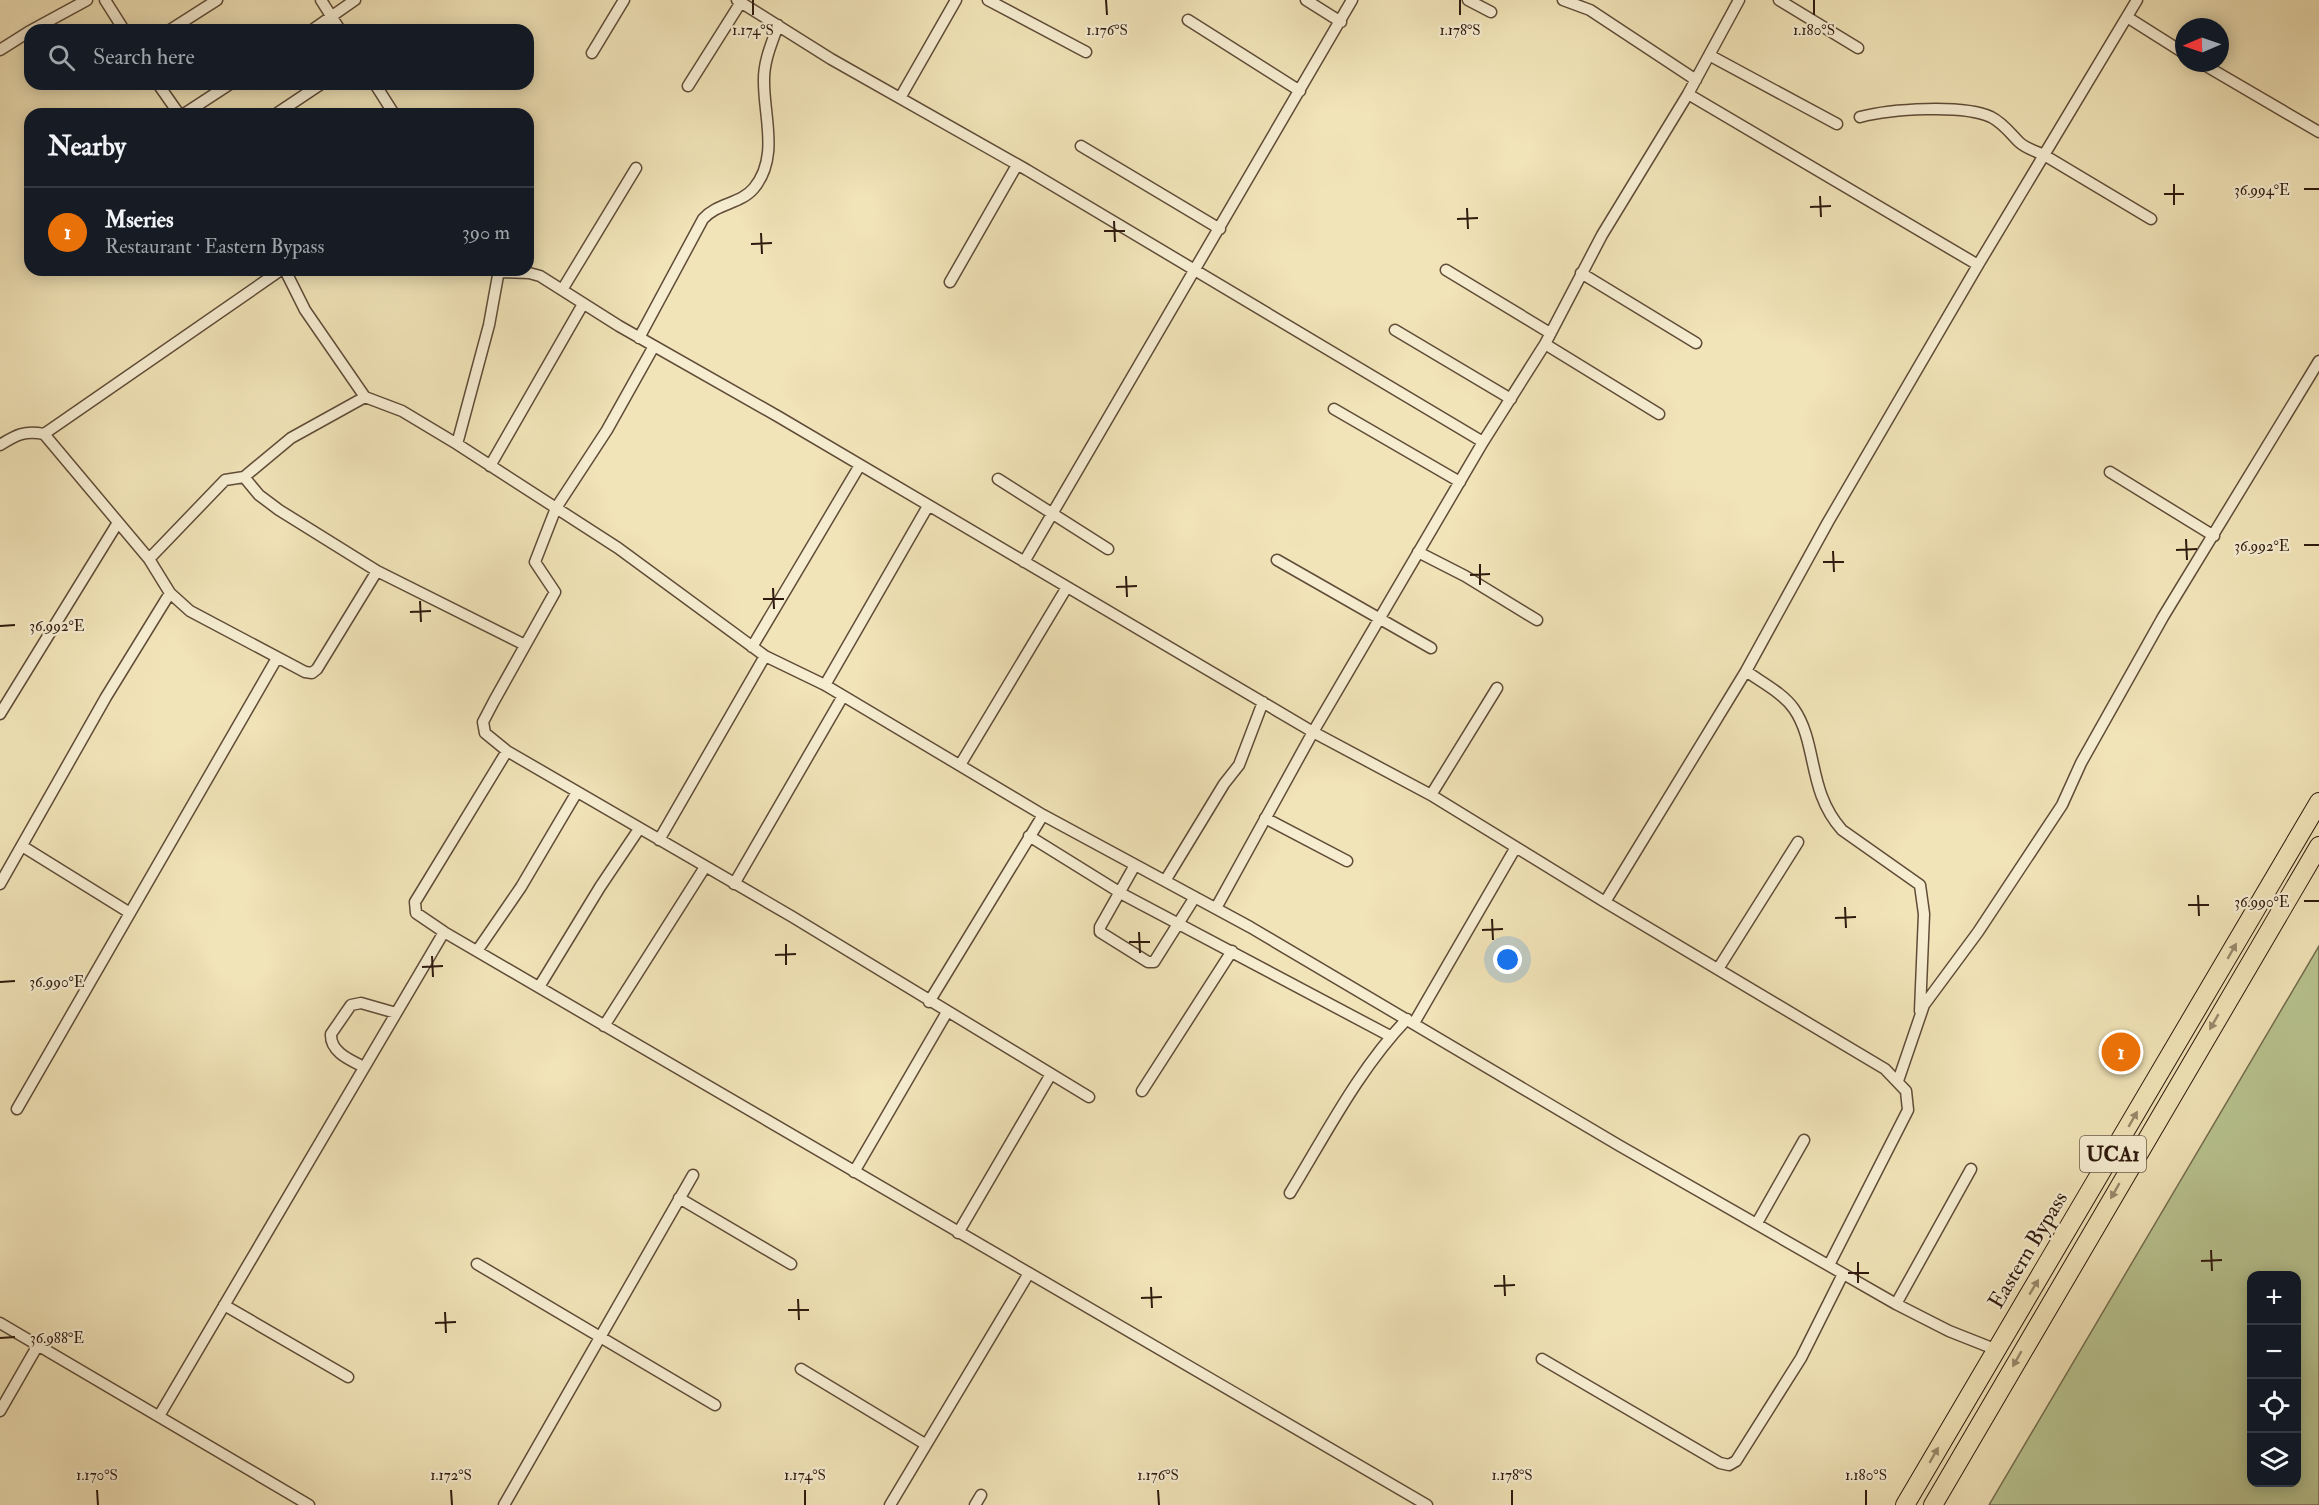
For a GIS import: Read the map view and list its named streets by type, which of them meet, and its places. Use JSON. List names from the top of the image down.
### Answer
{
  "streets": {
    "main road": ["UCA1", "Eastern Bypass"]
  },
  "north": "left",
  "page": {
    "search": "Search here",
    "heading": "Nearby",
    "list": [
      {
        "mark": "1",
        "name": "Mseries",
        "note": "Restaurant · Eastern Bypass",
        "value": "390 m"
      }
    ],
    "pins": "1",
    "map_buttons": ["+", "−"]
  },
  "coordinates": [
    "1.174°S",
    "1.176°S",
    "1.178°S",
    "1.180°S",
    "36.994°E",
    "36.992°E",
    "36.990°E",
    "36.988°E",
    "1.170°S",
    "1.172°S"
  ]
}
